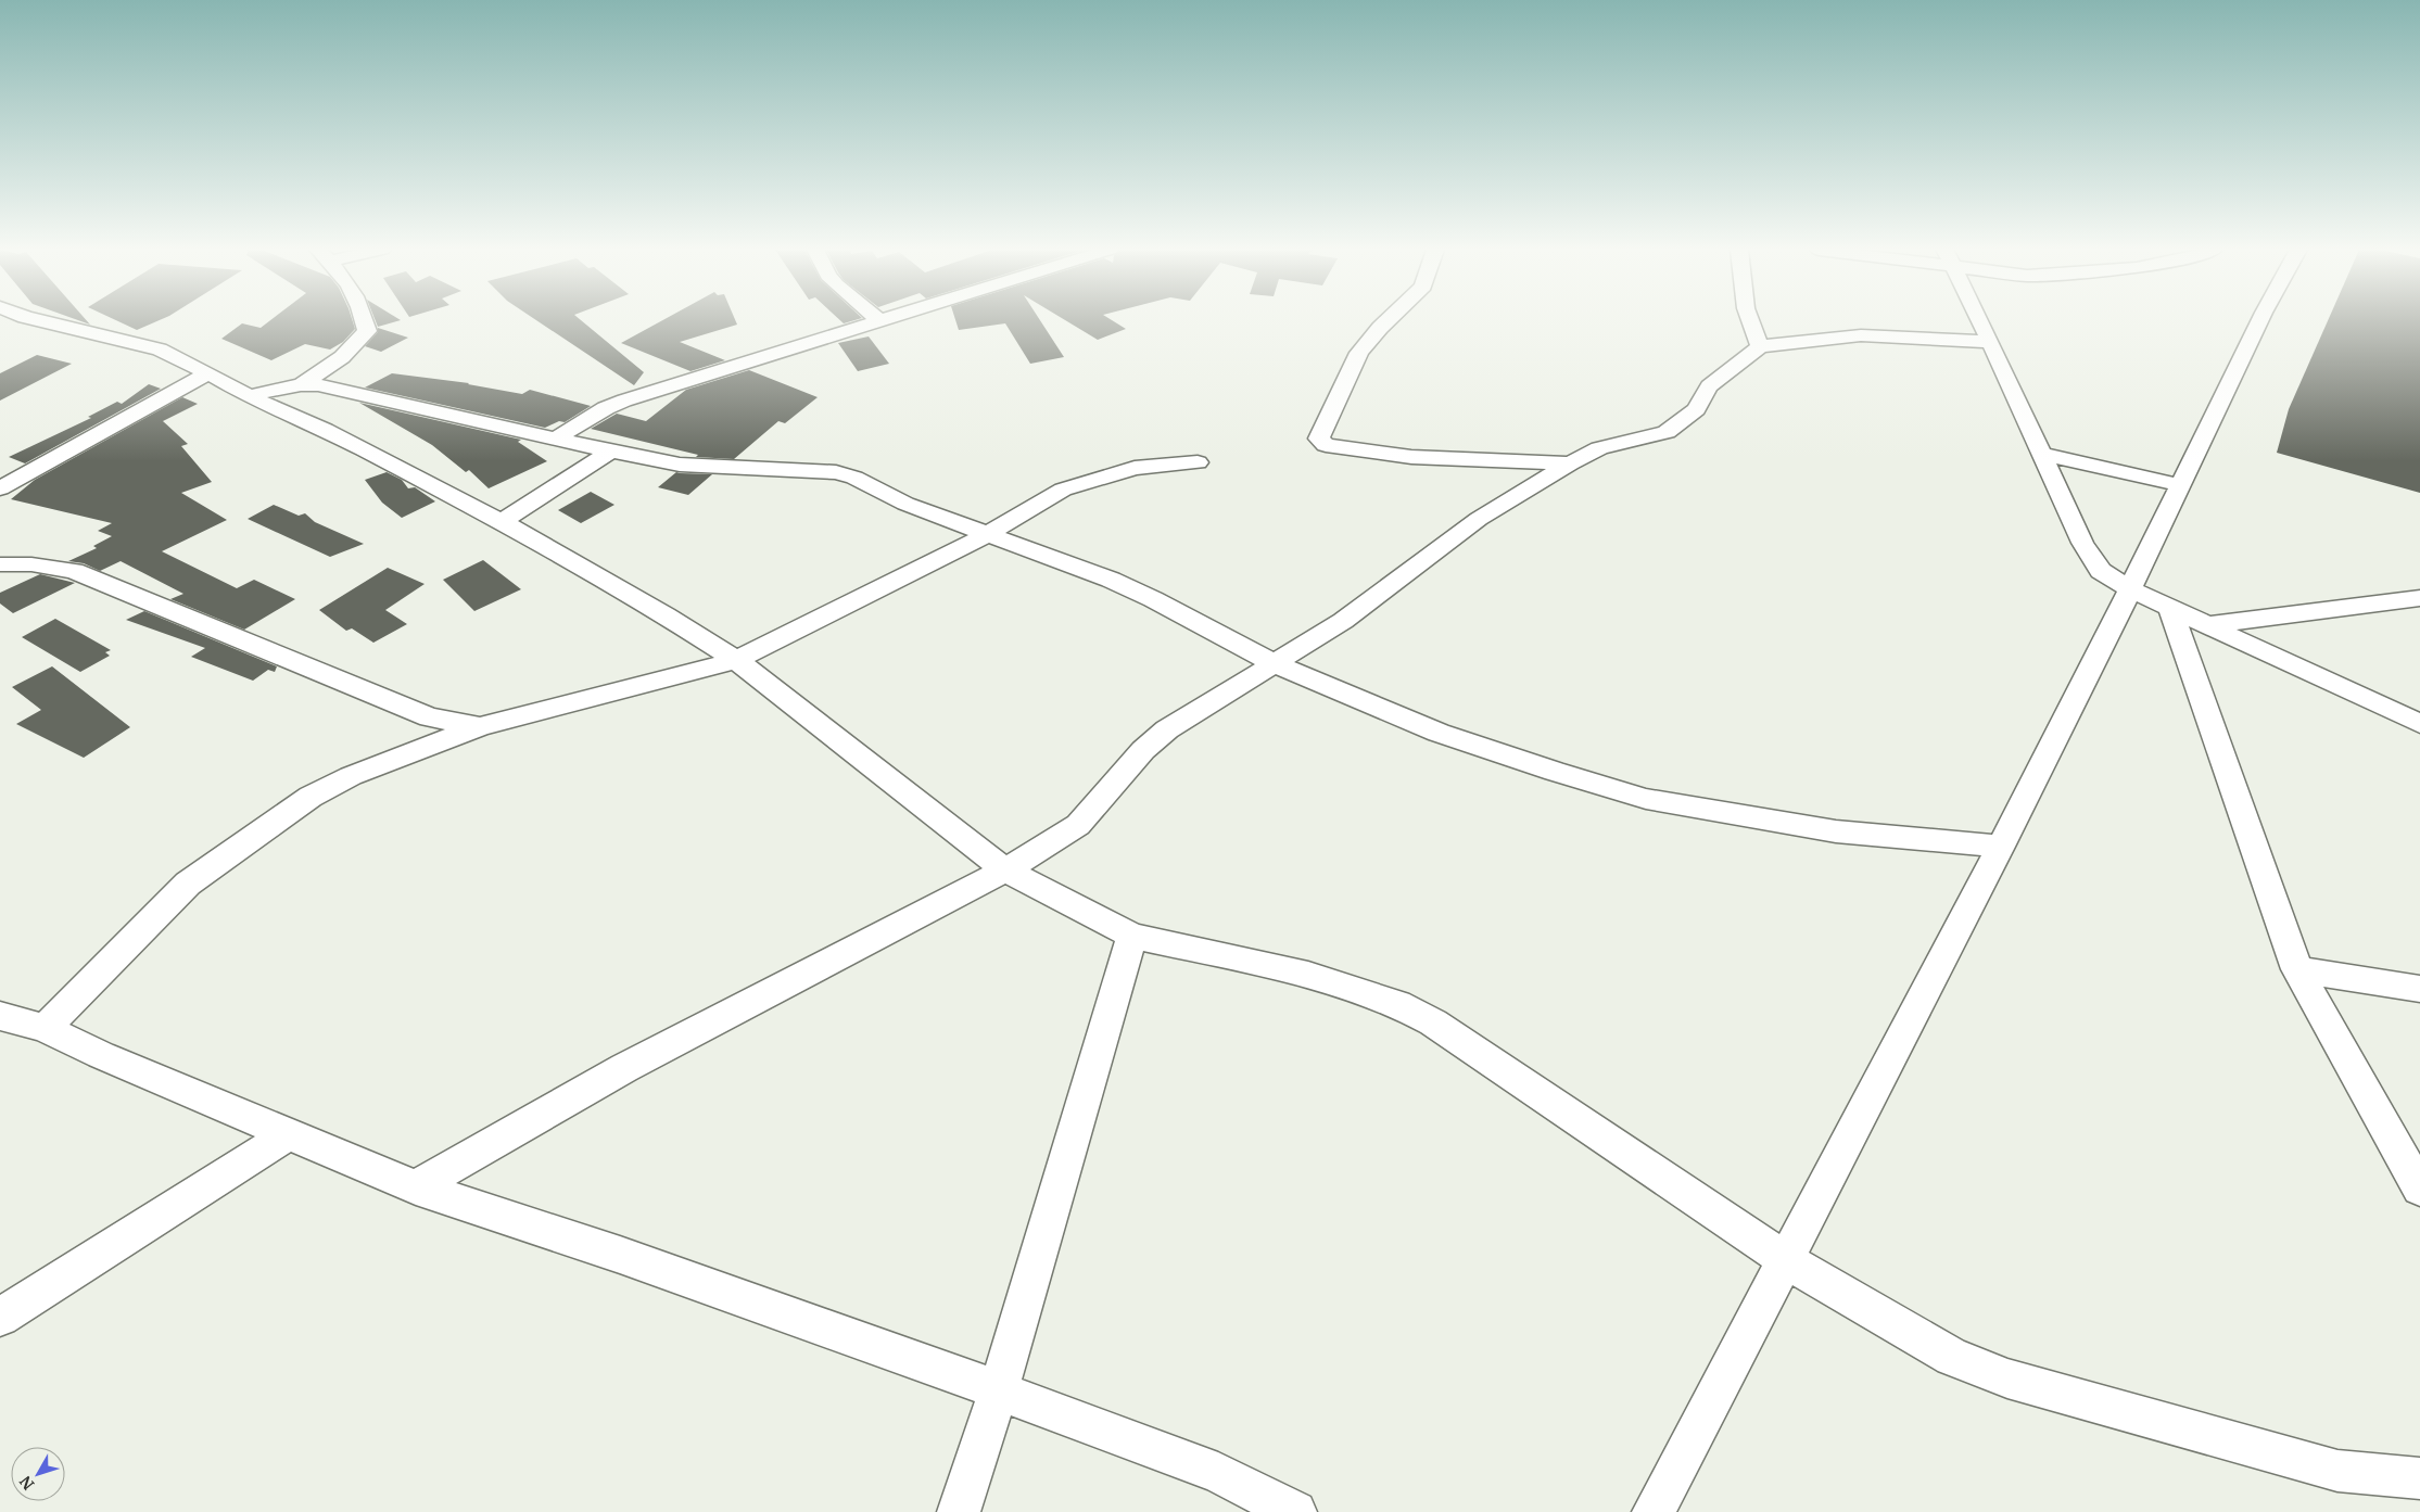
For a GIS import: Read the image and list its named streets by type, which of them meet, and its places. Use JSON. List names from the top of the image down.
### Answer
{
  "north": "bottom left"
}
